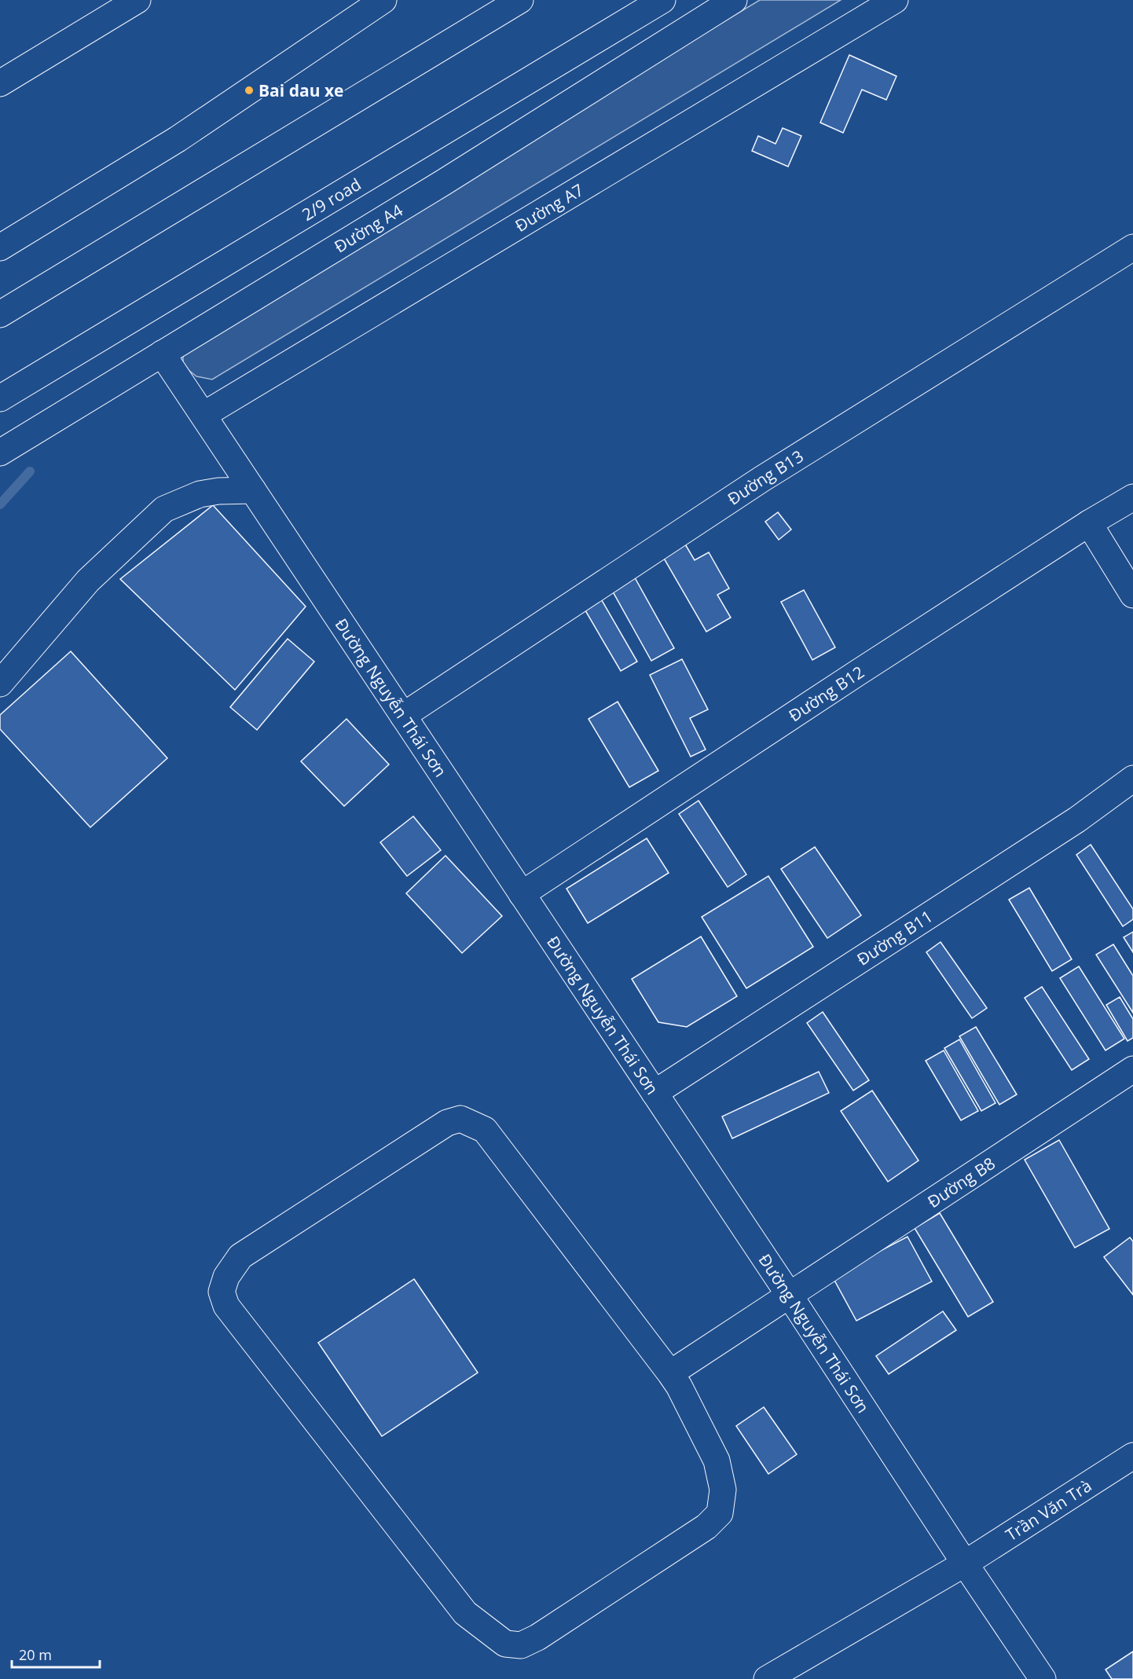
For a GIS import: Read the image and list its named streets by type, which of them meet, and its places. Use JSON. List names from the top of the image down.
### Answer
{
  "streets": {
    "main road": [
      "2/9 road",
      "Đường A7",
      "Đường A4",
      "Đường B13",
      "Đường B12",
      "Đường Nguyễn Thái Sơn",
      "Đường B11",
      "Đường B8",
      "Trần Văn Trà"
    ]
  },
  "crossings": [
    ["Đường A7", "Đường Nguyễn Thái Sơn"],
    ["Đường A4", "Đường Nguyễn Thái Sơn"],
    ["Đường B13", "Đường Nguyễn Thái Sơn"],
    ["Đường B12", "Đường Nguyễn Thái Sơn"],
    ["Đường Nguyễn Thái Sơn", "Đường B11"],
    ["Đường Nguyễn Thái Sơn", "Đường B8"],
    ["Đường Nguyễn Thái Sơn", "Trần Văn Trà"]
  ],
  "places": ["Bai dau xe"],
  "scale_bar": "20 m"
}
